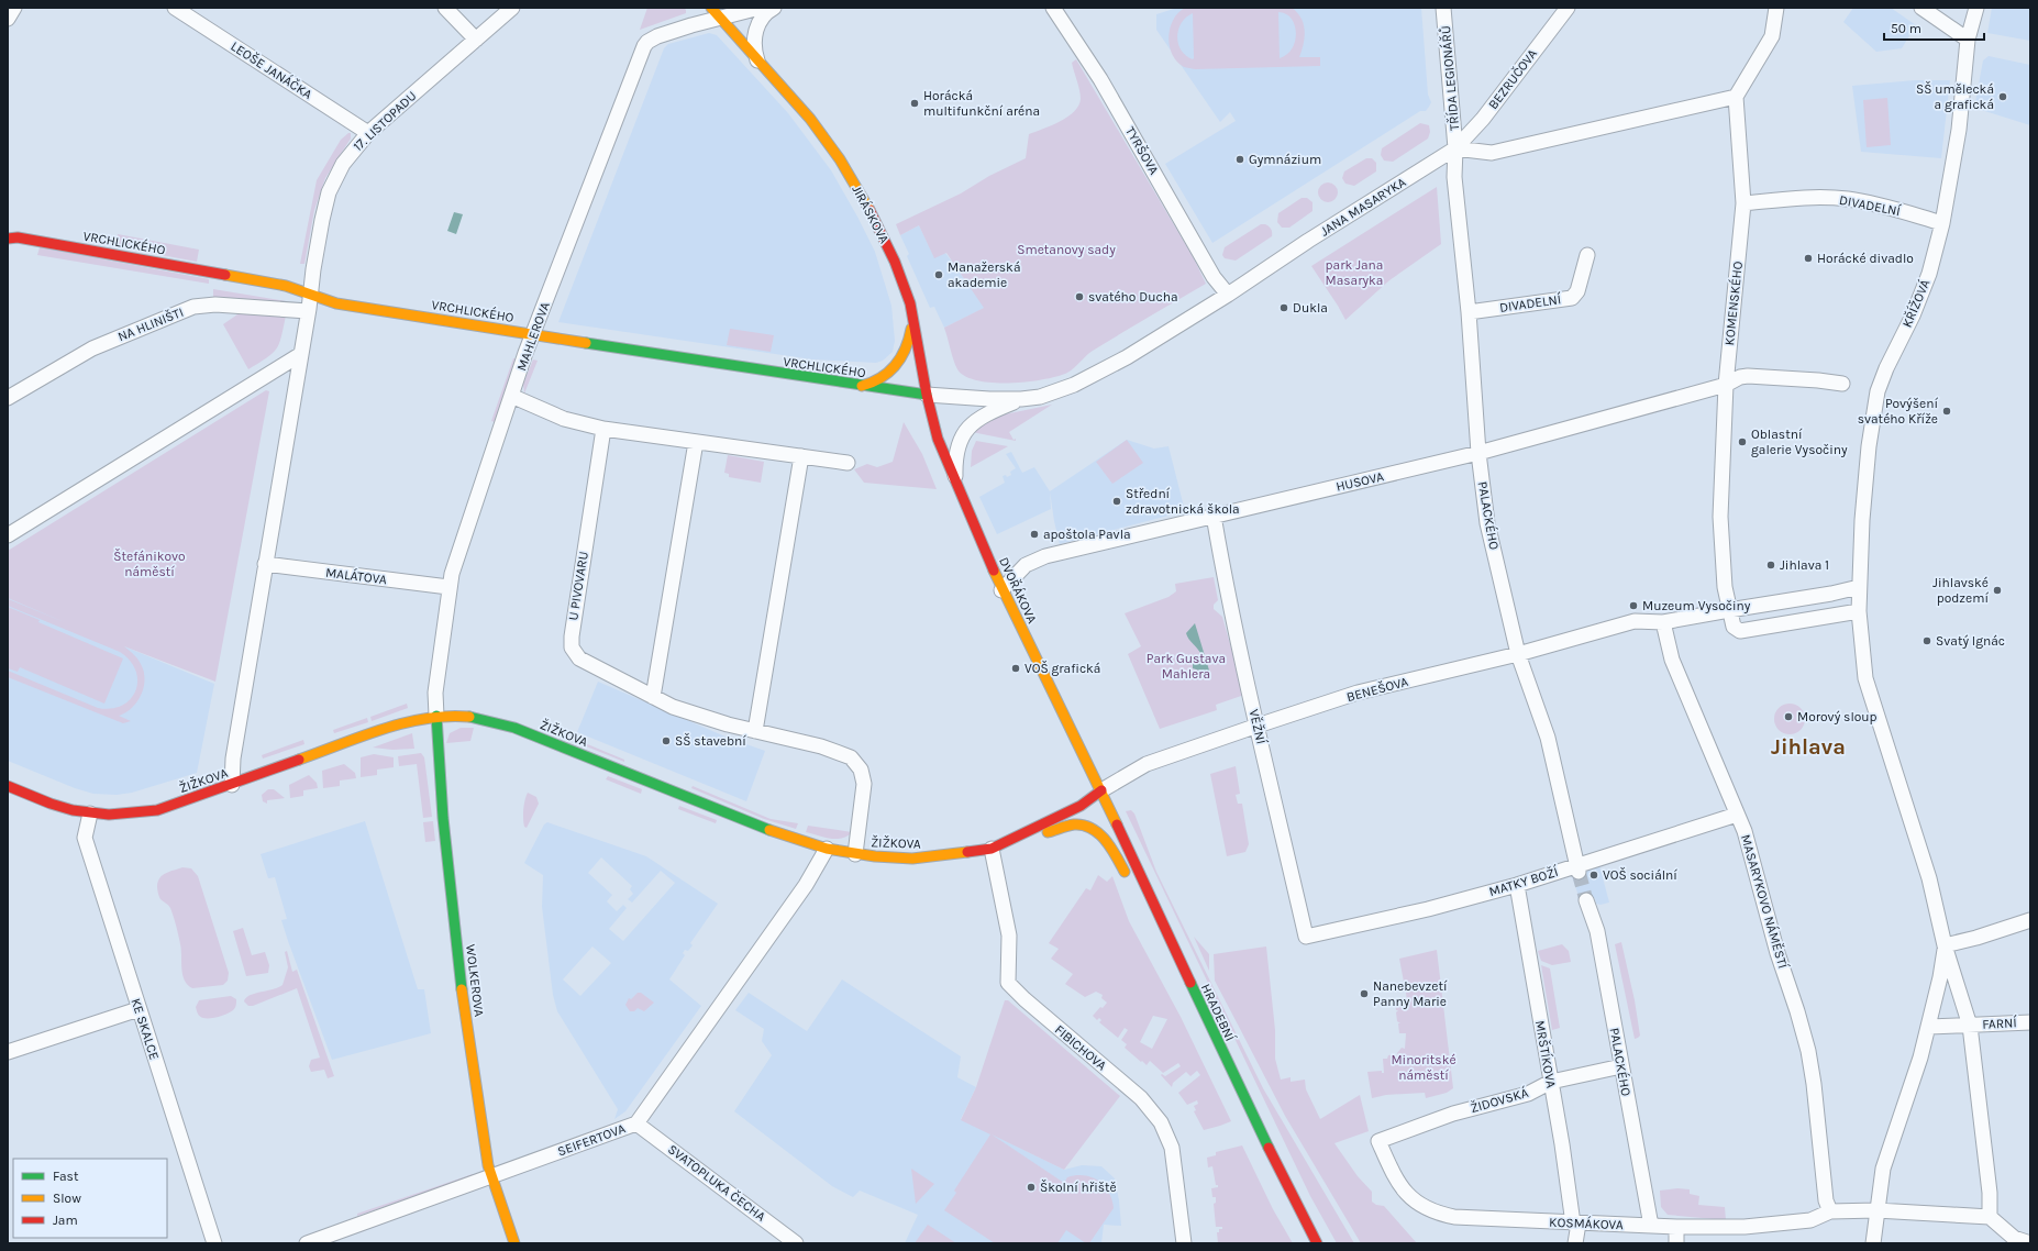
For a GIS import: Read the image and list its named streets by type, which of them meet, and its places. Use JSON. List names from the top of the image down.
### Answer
{
  "streets": {
    "main road": [
      "JIRÁSKOVA",
      "VRCHLICKÉHO",
      "DVOŘÁKOVA",
      "ŽIŽKOVA",
      "WOLKEROVA",
      "HRADEBNÍ"
    ],
    "street": [
      "LEOŠE JANÁČKA",
      "TŘÍDA LEGIONÁŘŮ",
      "BEZRUČOVA",
      "17. LISTOPADU",
      "TYRŠOVA",
      "DIVADELNÍ",
      "JANA MASARYKA",
      "KOMENSKÉHO",
      "KŘÍŽOVÁ",
      "NA HLINIŠTI",
      "MAHLEROVA",
      "HUSOVA",
      "PALACKÉHO",
      "MALÁTOVA",
      "U PIVOVARU",
      "BENEŠOVA",
      "VĚŽNÍ",
      "MATKY BOŽÍ",
      "MASARYKOVO NÁMĚSTÍ",
      "FARNÍ",
      "KE SKALCE",
      "FIBICHOVA",
      "MRŠTÍKOVA",
      "ŽIDOVSKÁ",
      "SEIFERTOVA",
      "SVATOPLUKA ČECHA",
      "KOSMÁKOVA"
    ]
  },
  "crossings": [
    ["LEOŠE JANÁČKA", "17. LISTOPADU"],
    ["TŘÍDA LEGIONÁŘŮ", "BEZRUČOVA"],
    ["TŘÍDA LEGIONÁŘŮ", "JANA MASARYKA"],
    ["TŘÍDA LEGIONÁŘŮ", "PALACKÉHO"],
    ["BEZRUČOVA", "JANA MASARYKA"],
    ["BEZRUČOVA", "PALACKÉHO"],
    ["17. LISTOPADU", "VRCHLICKÉHO"],
    ["TYRŠOVA", "JANA MASARYKA"],
    ["DIVADELNÍ", "KOMENSKÉHO"],
    ["DIVADELNÍ", "KŘÍŽOVÁ"],
    ["DIVADELNÍ", "PALACKÉHO"],
    ["JANA MASARYKA", "JIRÁSKOVA"],
    ["JANA MASARYKA", "VRCHLICKÉHO"],
    ["JANA MASARYKA", "PALACKÉHO"],
    ["JANA MASARYKA", "DVOŘÁKOVA"],
    ["JIRÁSKOVA", "VRCHLICKÉHO"],
    ["JIRÁSKOVA", "MAHLEROVA"],
    ["JIRÁSKOVA", "DVOŘÁKOVA"],
    ["VRCHLICKÉHO", "MAHLEROVA"],
    ["VRCHLICKÉHO", "DVOŘÁKOVA"],
    ["KOMENSKÉHO", "HUSOVA"],
    ["MAHLEROVA", "MALÁTOVA"],
    ["MAHLEROVA", "ŽIŽKOVA"],
    ["MAHLEROVA", "WOLKEROVA"],
    ["HUSOVA", "PALACKÉHO"],
    ["HUSOVA", "DVOŘÁKOVA"],
    ["HUSOVA", "VĚŽNÍ"],
    ["PALACKÉHO", "BENEŠOVA"],
    ["PALACKÉHO", "MATKY BOŽÍ"],
    ["PALACKÉHO", "ŽIDOVSKÁ"],
    ["PALACKÉHO", "KOSMÁKOVA"],
    ["U PIVOVARU", "ŽIŽKOVA"],
    ["DVOŘÁKOVA", "BENEŠOVA"],
    ["DVOŘÁKOVA", "ŽIŽKOVA"],
    ["DVOŘÁKOVA", "HRADEBNÍ"],
    ["BENEŠOVA", "VĚŽNÍ"],
    ["BENEŠOVA", "ŽIŽKOVA"],
    ["BENEŠOVA", "MASARYKOVO NÁMĚSTÍ"],
    ["BENEŠOVA", "HRADEBNÍ"],
    ["VĚŽNÍ", "MATKY BOŽÍ"],
    ["ŽIŽKOVA", "WOLKEROVA"],
    ["ŽIŽKOVA", "HRADEBNÍ"],
    ["ŽIŽKOVA", "KE SKALCE"],
    ["ŽIŽKOVA", "FIBICHOVA"],
    ["ŽIŽKOVA", "SEIFERTOVA"],
    ["MATKY BOŽÍ", "MASARYKOVO NÁMĚSTÍ"],
    ["MATKY BOŽÍ", "MRŠTÍKOVA"],
    ["MASARYKOVO NÁMĚSTÍ", "KOSMÁKOVA"],
    ["WOLKEROVA", "SEIFERTOVA"],
    ["MRŠTÍKOVA", "ŽIDOVSKÁ"],
    ["MRŠTÍKOVA", "KOSMÁKOVA"],
    ["ŽIDOVSKÁ", "KOSMÁKOVA"],
    ["SEIFERTOVA", "SVATOPLUKA ČECHA"]
  ],
  "districts": ["Jihlava"],
  "parks": [
    "Smetanovy sady",
    "park Jana Masaryka",
    "Štefánikovo náměstí",
    "Park Gustava Mahlera",
    "Minoritské náměstí"
  ],
  "places": [
    "SŠ umělecká a grafická",
    "Horácká multifunkční aréna",
    "Gymnázium",
    "Horácké divadlo",
    "Manažerská akademie",
    "svatého Ducha",
    "Dukla",
    "Povýšení svatého Kříže",
    "Oblastní galerie Vysočiny",
    "Střední zdravotnická škola",
    "apoštola Pavla",
    "Jihlava 1",
    "Jihlavské podzemí",
    "Muzeum Vysočiny",
    "Svatý Ignác",
    "VOŠ grafická",
    "Morový sloup",
    "SŠ stavební",
    "VOŠ sociální",
    "Nanebevzetí Panny Marie",
    "Školní hřiště"
  ],
  "legend": ["Fast", "Slow", "Jam"],
  "scale_bar": "50 m"
}
